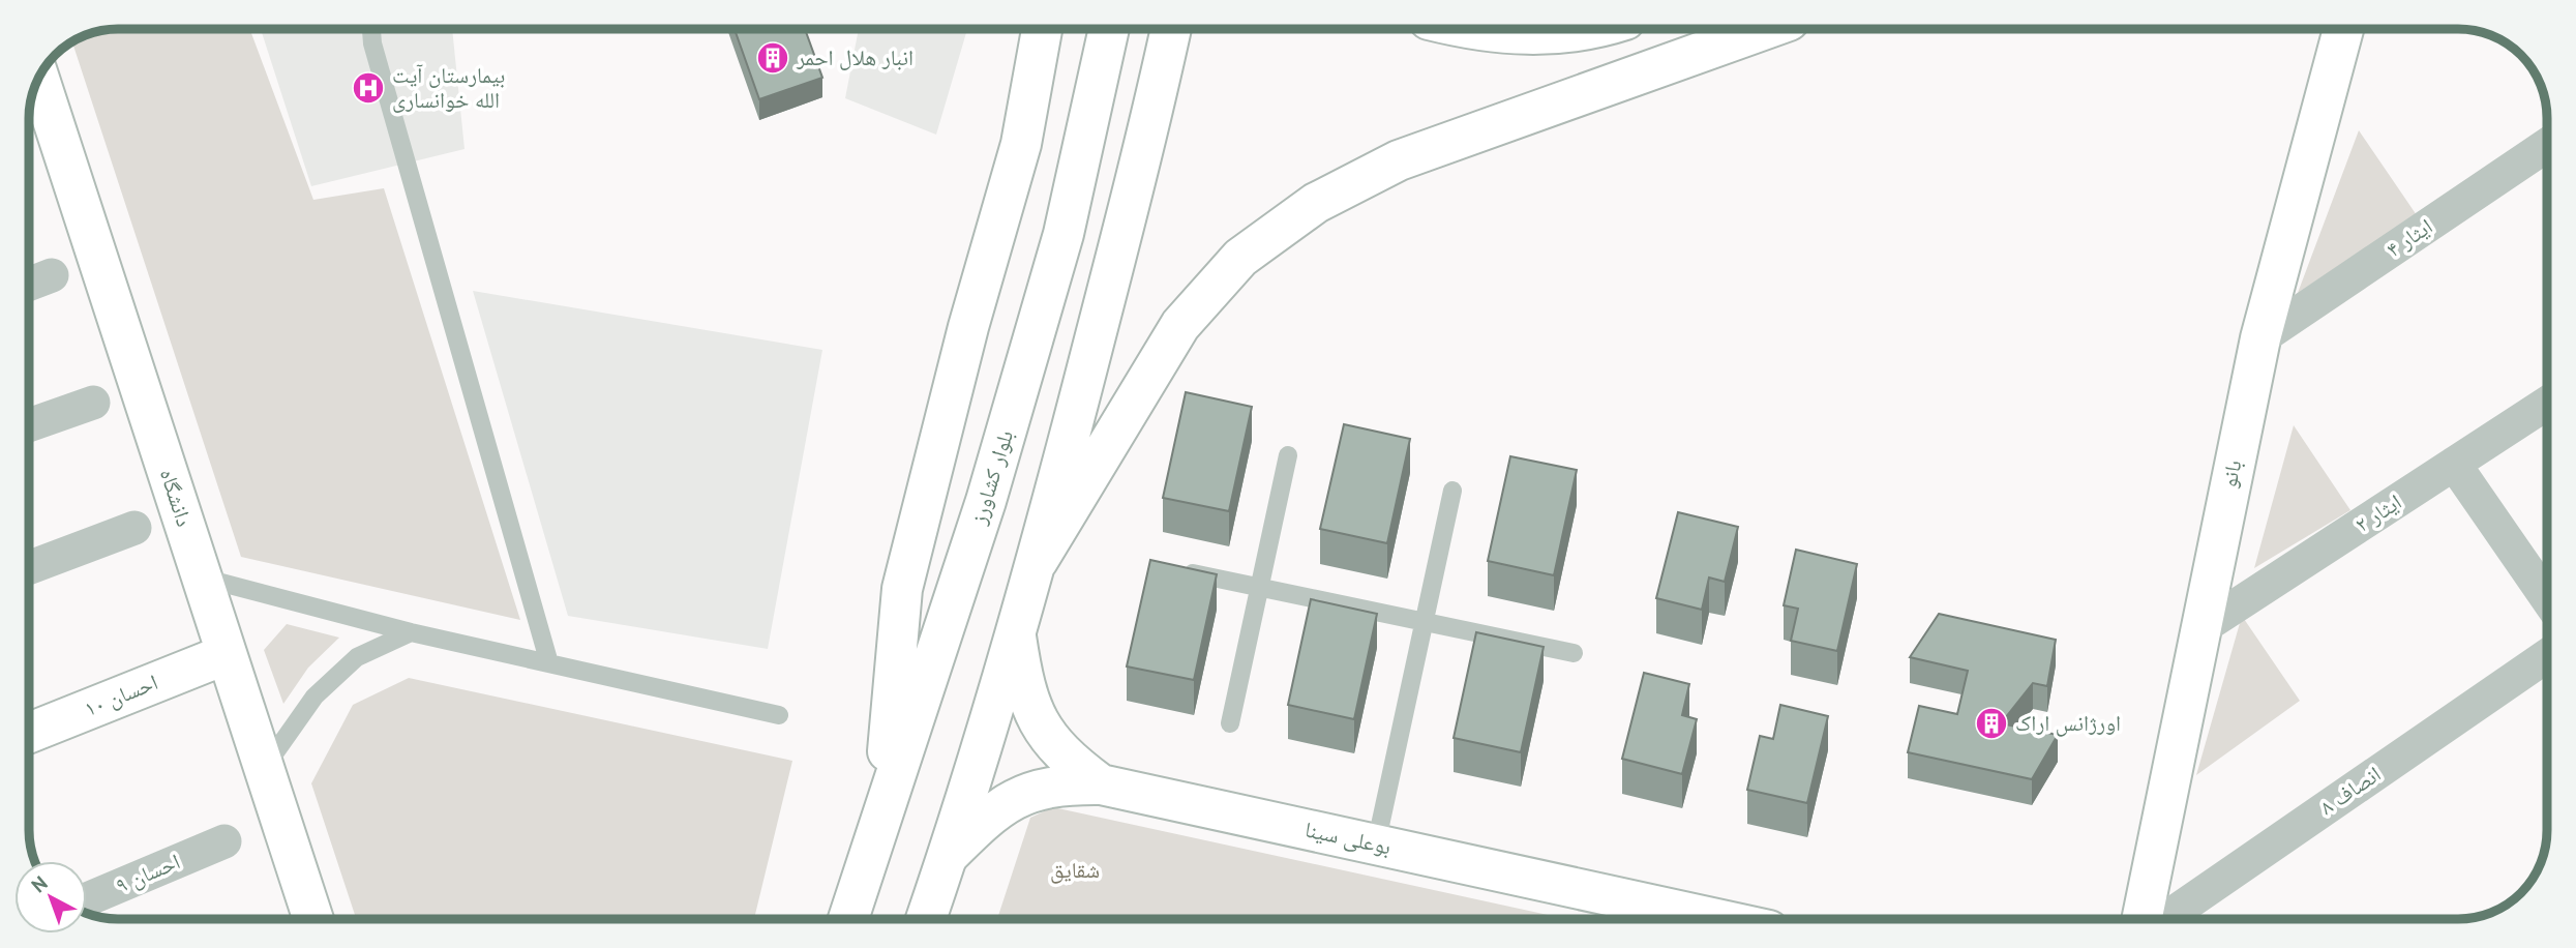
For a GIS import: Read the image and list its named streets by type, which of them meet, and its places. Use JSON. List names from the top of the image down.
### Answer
{
  "streets": {
    "main road": [
      "بانو",
      "بلوار کشاورز",
      "دانشگاه",
      "احسان ۱۰",
      "بوعلی سینا"
    ],
    "street": [
      "ایثار ۴",
      "ایثار ۲",
      "انصاف ۸",
      "احسان ۹"
    ]
  },
  "crossings": [
    ["ایثار ۴", "بانو"],
    ["بانو", "ایثار ۲"],
    ["دانشگاه", "احسان ۱۰"]
  ],
  "parks": ["شقایق"],
  "places": {
    "building": ["انبار هلال احمر", "اورژانس اراک"],
    "hospital": ["بیمارستان آیت الله خوانساری"]
  },
  "north": "top left"
}
